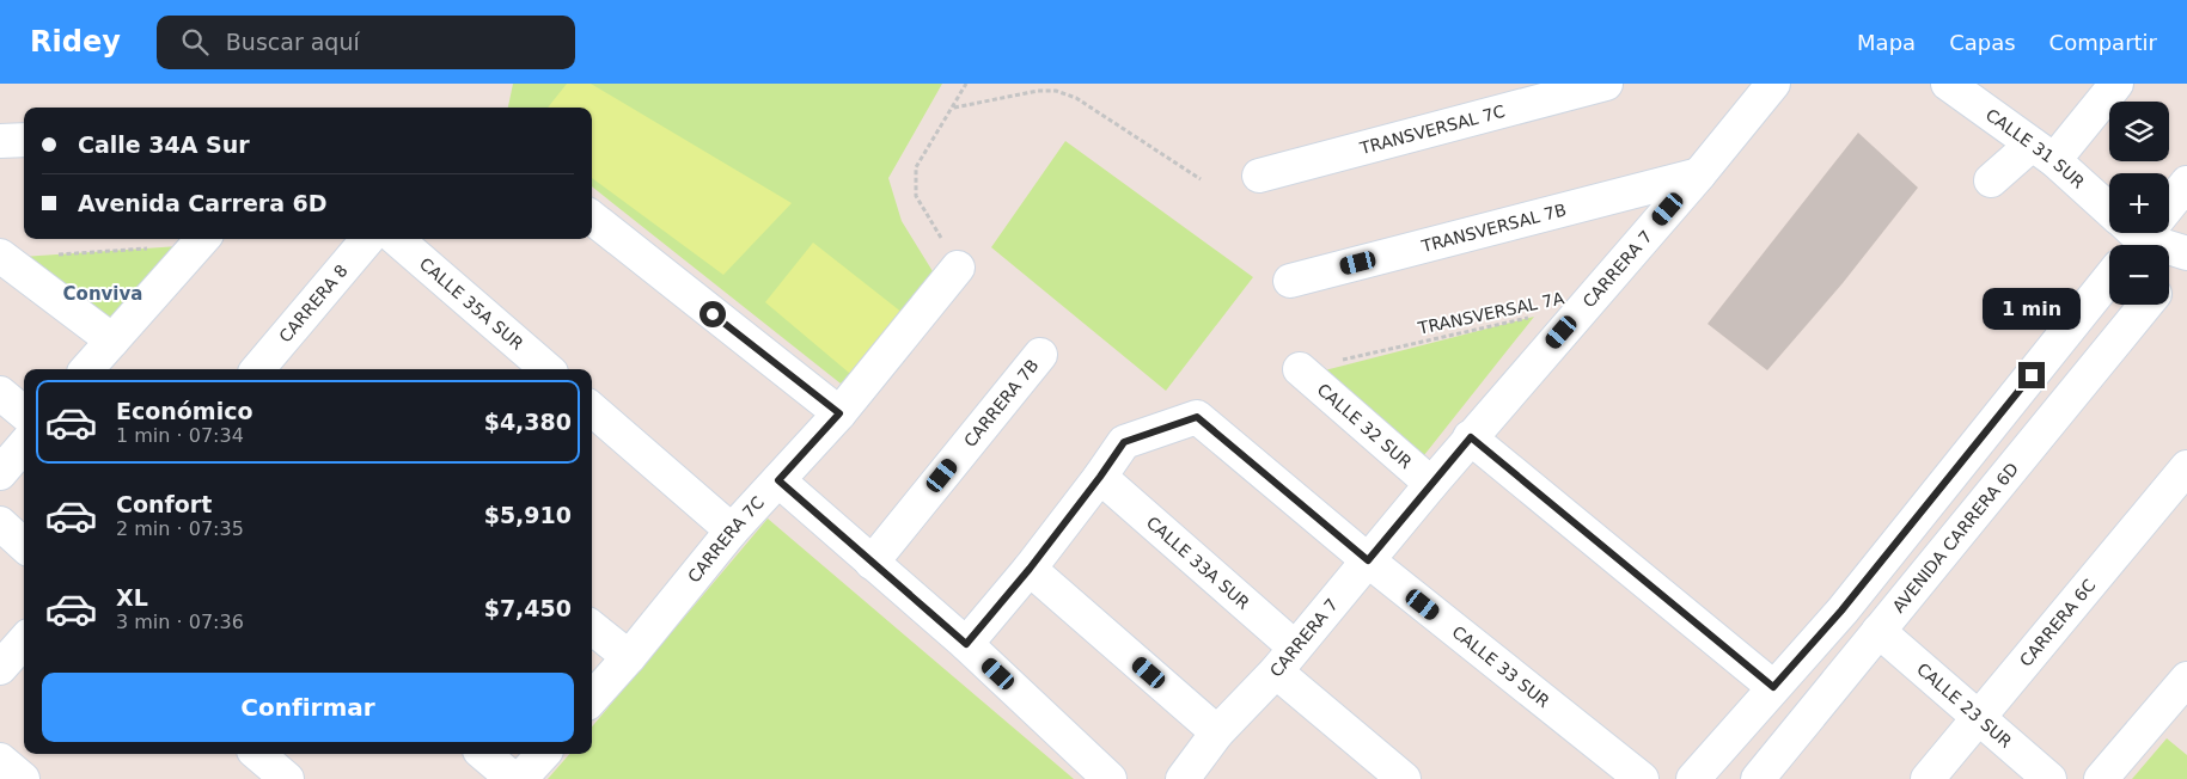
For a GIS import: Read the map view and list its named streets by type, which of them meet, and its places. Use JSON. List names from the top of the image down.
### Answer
{
  "streets": {
    "street": [
      "TRANSVERSAL 7C",
      "CALLE 31 SUR",
      "TRANSVERSAL 7B",
      "CARRERA 7",
      "CARRERA 8",
      "CALLE 35A SUR",
      "CARRERA 7B",
      "CALLE 32 SUR",
      "AVENIDA CARRERA 6D",
      "CARRERA 7C",
      "CALLE 33A SUR",
      "CARRERA 6C",
      "CALLE 33 SUR",
      "CALLE 23 SUR"
    ],
    "path": ["TRANSVERSAL 7A"]
  },
  "crossings": [
    ["TRANSVERSAL 7B", "CARRERA 7"],
    ["CARRERA 7", "CALLE 32 SUR"],
    ["CARRERA 7", "CALLE 33A SUR"],
    ["CARRERA 7", "CALLE 33 SUR"],
    ["TRANSVERSAL 7A", "CALLE 32 SUR"],
    ["AVENIDA CARRERA 6D", "CALLE 23 SUR"],
    ["CALLE 33A SUR", "CALLE 33 SUR"],
    ["CARRERA 6C", "CALLE 23 SUR"]
  ],
  "districts": ["Conviva"],
  "page": {
    "header": "Ridey",
    "search": "Buscar aquí",
    "nav": ["Mapa", "Capas", "Compartir"],
    "map_buttons": ["+", "−"],
    "banner": ["Calle 34A Sur", "Avenida Carrera 6D"],
    "bubble": "1 min",
    "list": [
      {
        "name": "Económico",
        "note": "1 min · 07:34",
        "value": "$4,380"
      },
      {
        "name": "Confort",
        "note": "2 min · 07:35",
        "value": "$5,910"
      },
      {
        "name": "XL",
        "note": "3 min · 07:36",
        "value": "$7,450"
      }
    ],
    "buttons": "Confirmar"
  }
}
